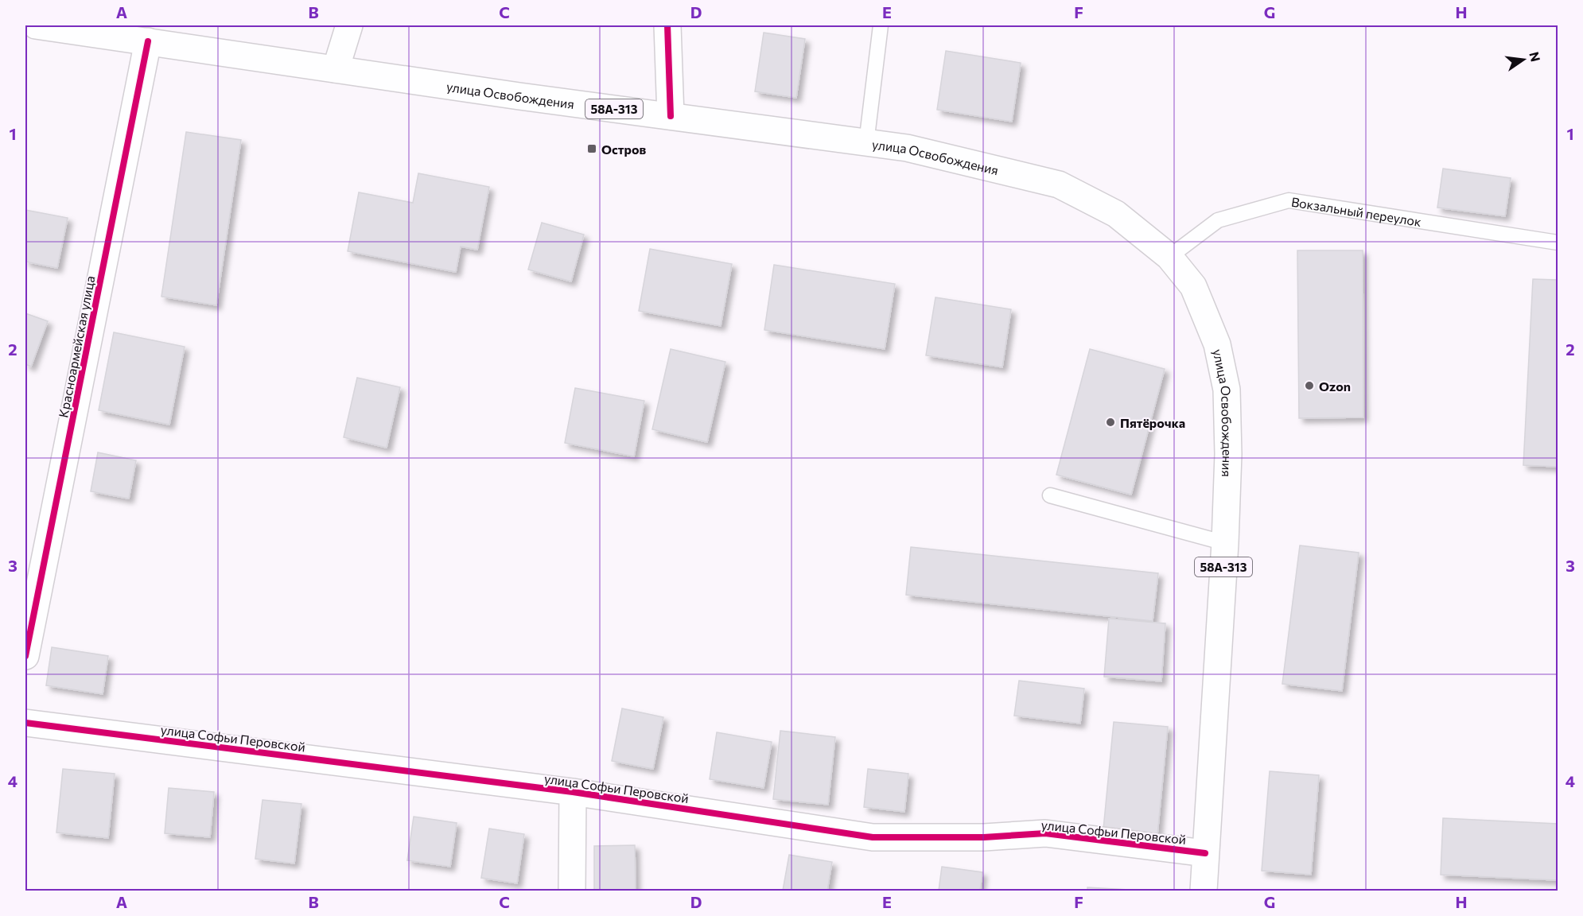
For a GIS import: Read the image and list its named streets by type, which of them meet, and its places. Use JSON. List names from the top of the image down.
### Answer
{
  "streets": {
    "street": [
      "улица Освобождения",
      "58А-313",
      "Красноармейская улица",
      "улица Софьи Перовской"
    ],
    "lane": ["Вокзальный переулок"]
  },
  "crossings": [
    ["улица Освобождения", "Вокзальный переулок"],
    ["улица Освобождения", "Красноармейская улица"],
    ["улица Освобождения", "улица Софьи Перовской"]
  ],
  "places": {
    "transit": ["Остров"],
    "other": ["Ozon", "Пятёрочка"]
  },
  "north": "right",
  "grid": {
    "columns": [
      "A",
      "B",
      "C",
      "D",
      "E",
      "F",
      "G",
      "H"
    ],
    "rows": [
      "1",
      "2",
      "3",
      "4"
    ]
  }
}
